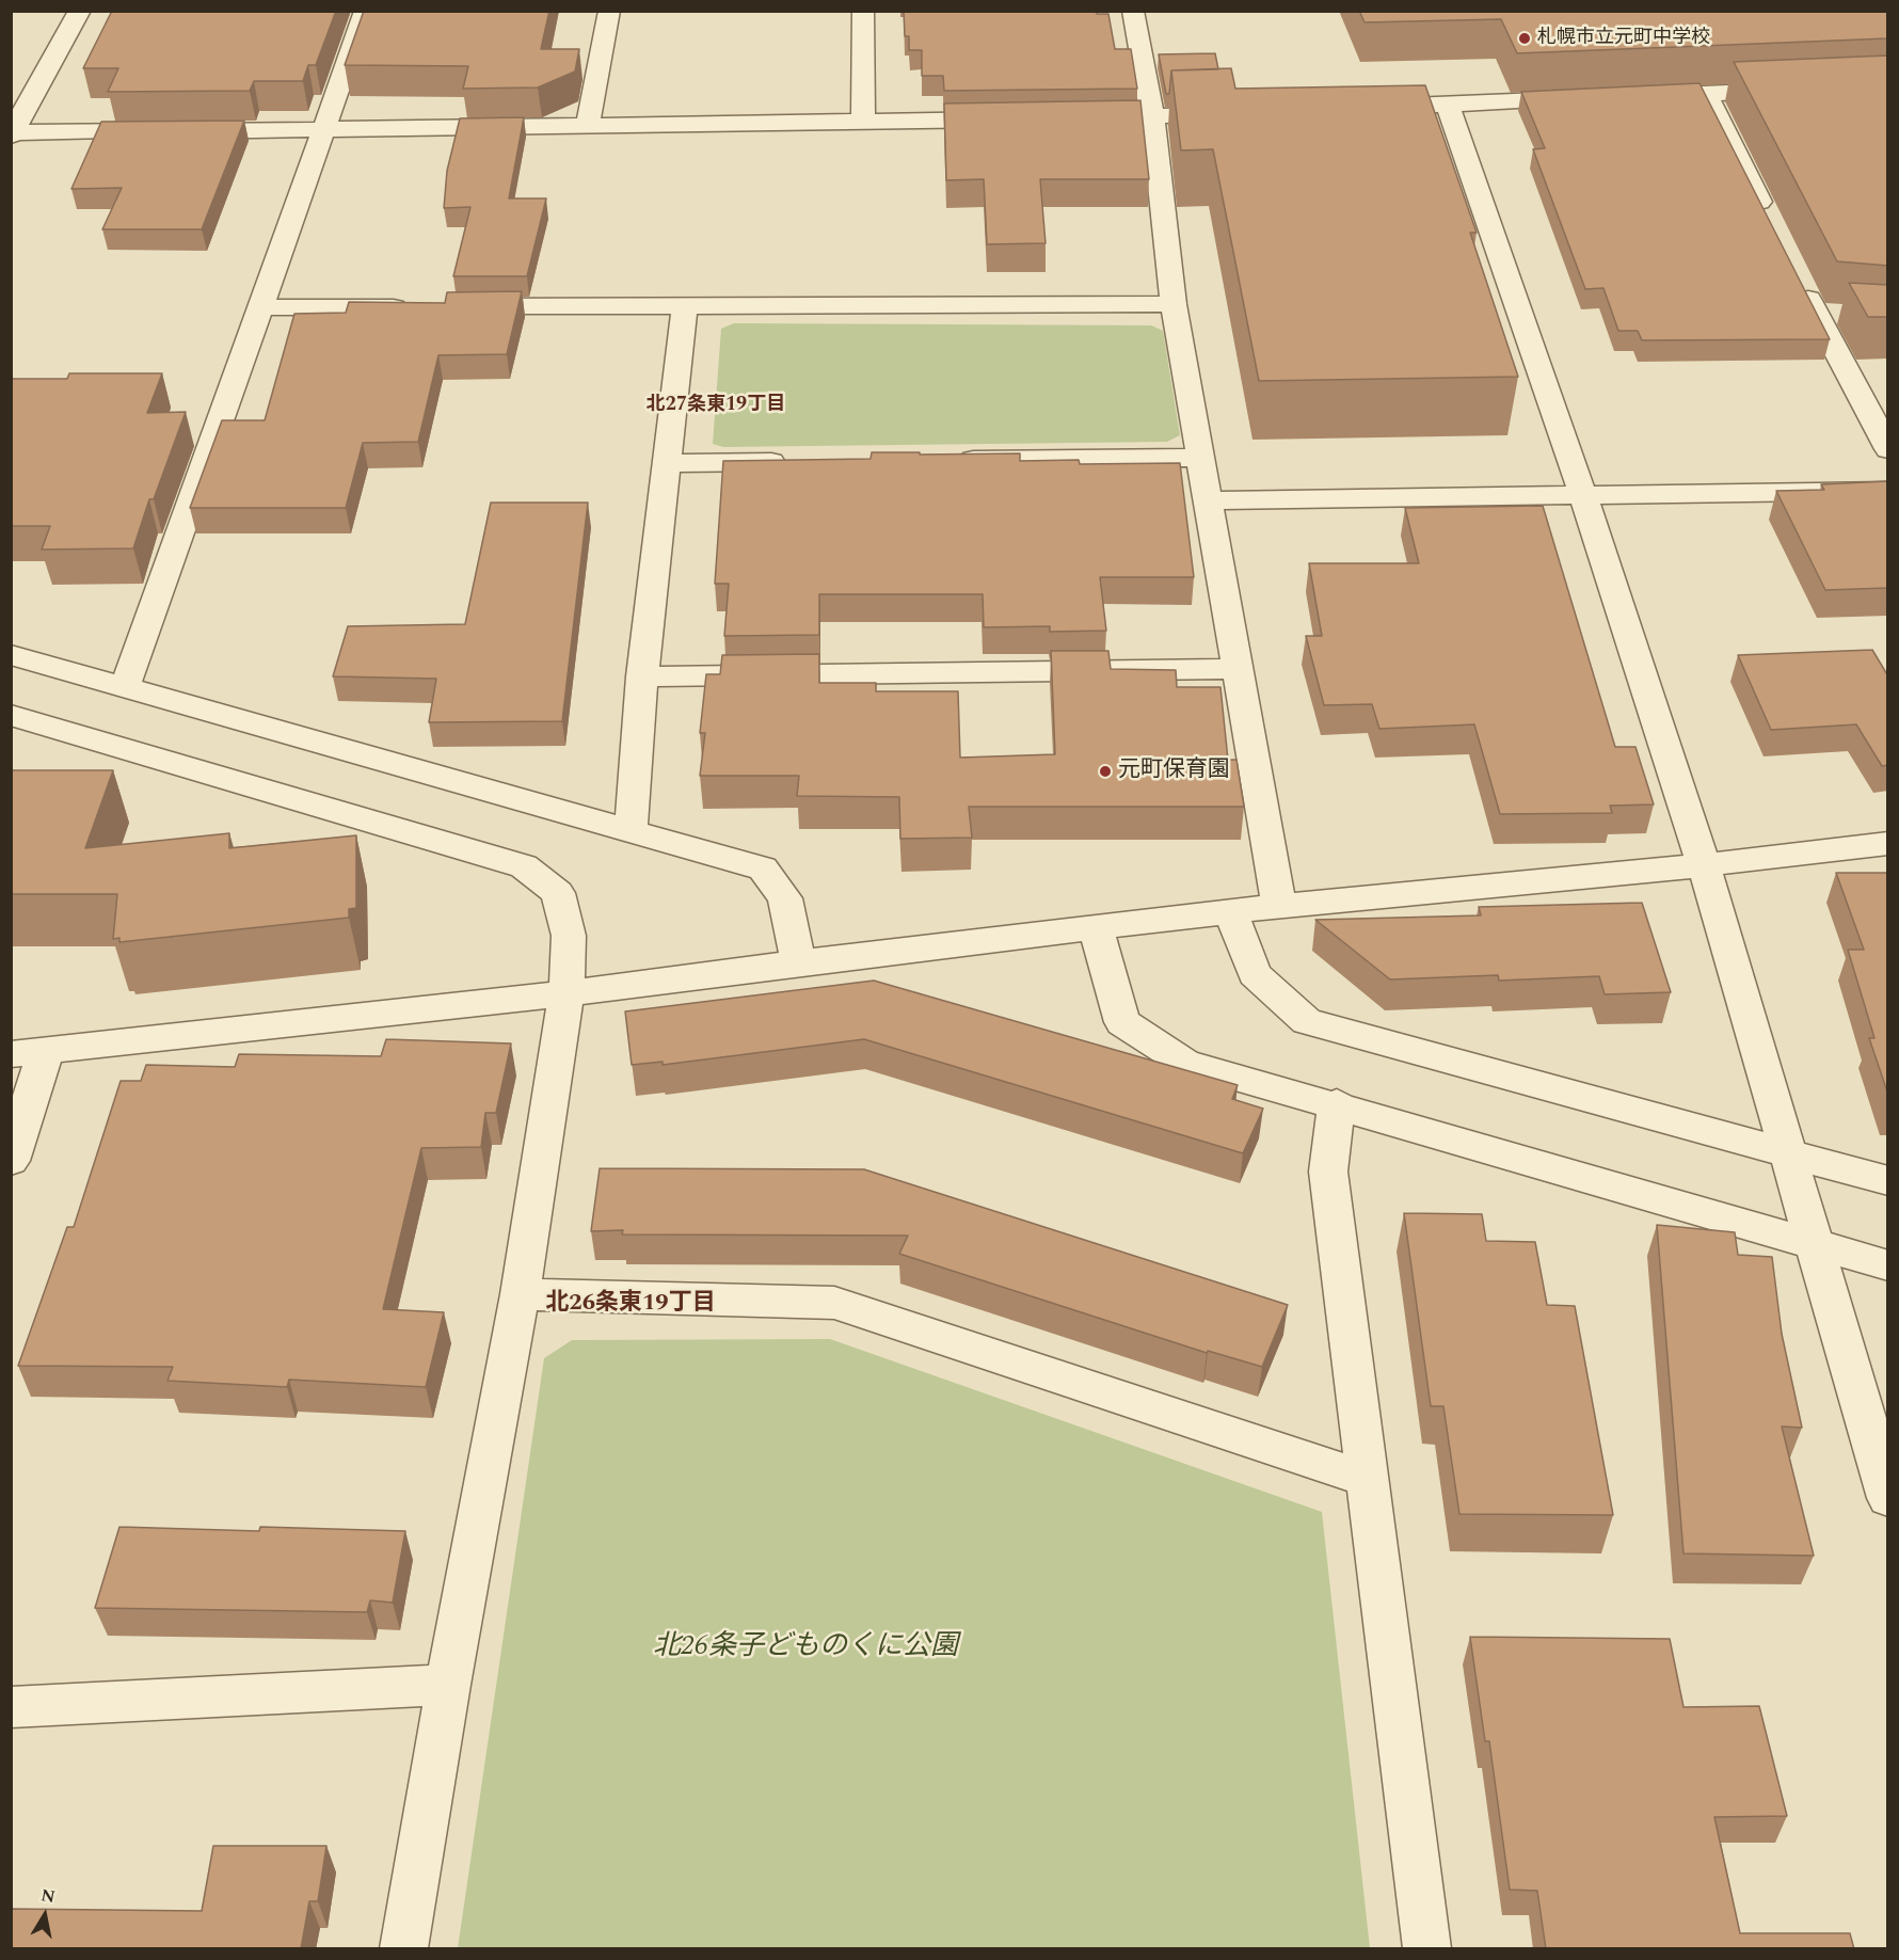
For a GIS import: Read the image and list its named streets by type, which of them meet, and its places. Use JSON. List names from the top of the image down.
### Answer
{
  "districts": ["北27条東19丁目", "北26条東19丁目"],
  "parks": ["北26条子どものくに公園"],
  "places": ["札幌市立元町中学校", "元町保育園"],
  "north": "top"
}
